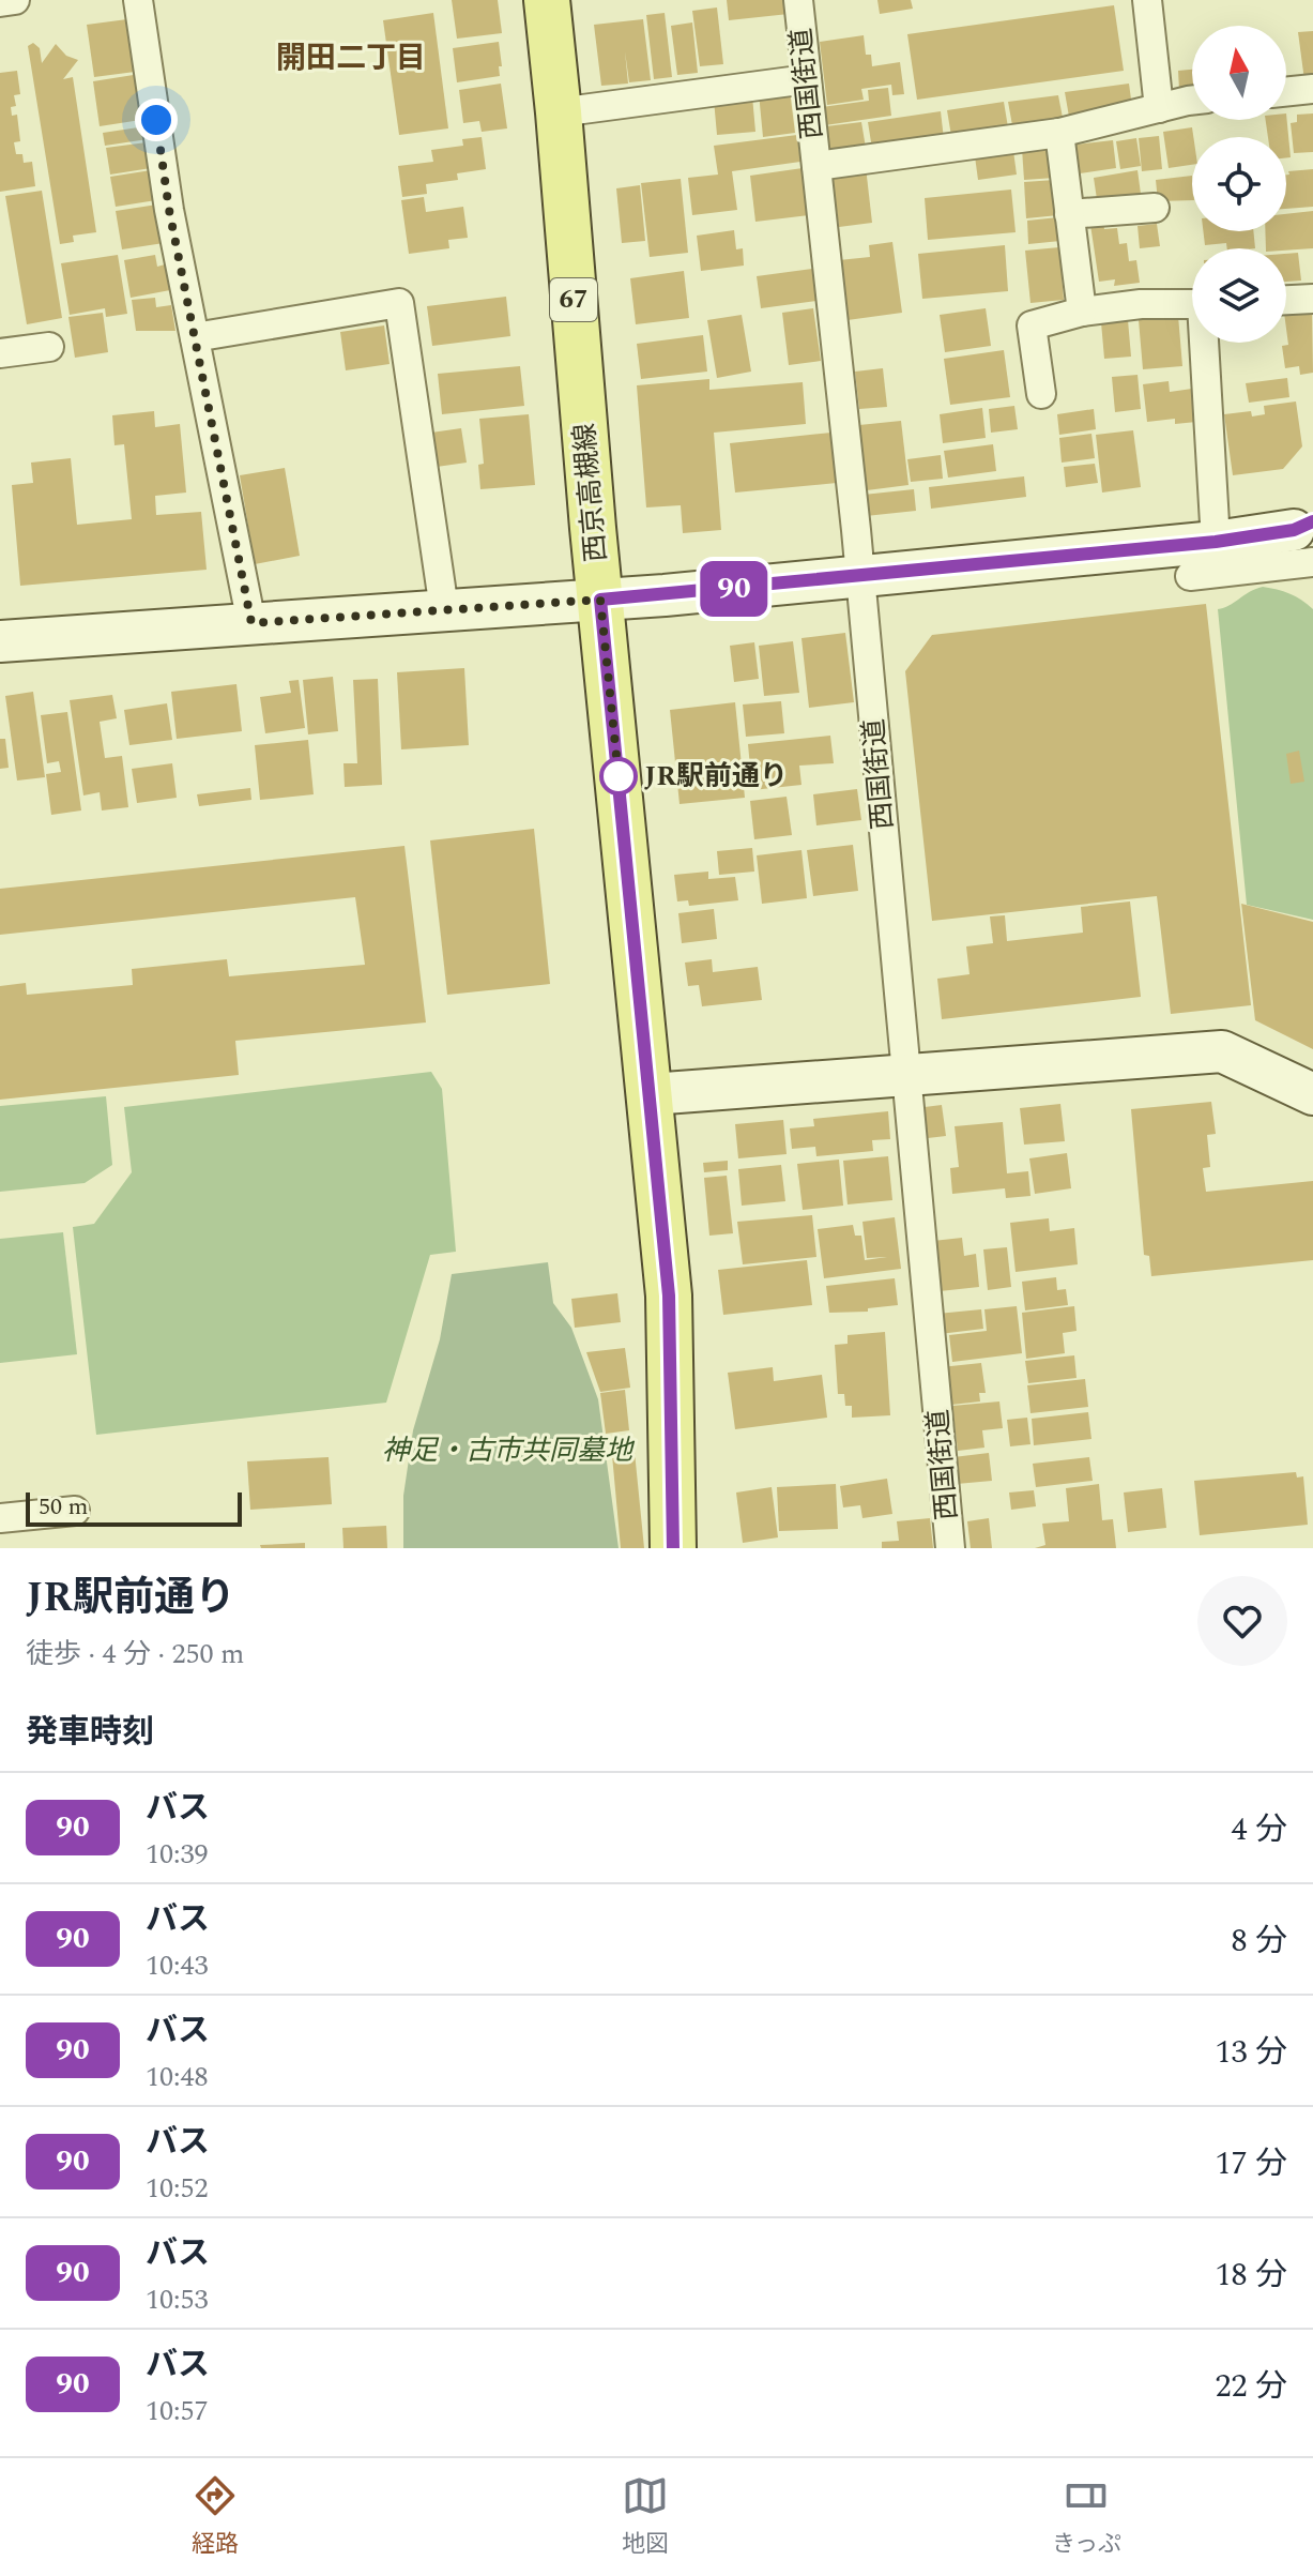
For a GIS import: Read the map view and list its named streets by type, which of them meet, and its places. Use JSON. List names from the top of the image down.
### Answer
{
  "streets": {
    "main road": ["67", "西京高槻線"],
    "street": ["西国街道"]
  },
  "districts": ["開田二丁目"],
  "parks": ["神足・古市共同墓地"],
  "places": ["JR駅前通り"],
  "lines": ["bus line 90"],
  "scale_bar": "50 m",
  "north": "top",
  "page": {
    "on_map": "90",
    "scale": "50 m",
    "heading": [
      ["JR駅前通り", "徒歩 · 4 分 · 250 m"],
      "発車時刻"
    ],
    "list": [
      {
        "mark": "90",
        "name": "バス",
        "note": "10:39",
        "value": "4 分"
      },
      {
        "mark": "90",
        "name": "バス",
        "note": "10:43",
        "value": "8 分"
      },
      {
        "mark": "90",
        "name": "バス",
        "note": "10:48",
        "value": "13 分"
      },
      {
        "mark": "90",
        "name": "バス",
        "note": "10:52",
        "value": "17 分"
      },
      {
        "mark": "90",
        "name": "バス",
        "note": "10:53",
        "value": "18 分"
      },
      {
        "mark": "90",
        "name": "バス",
        "note": "10:57",
        "value": "22 分"
      }
    ],
    "tabs": ["経路", "地図", "きっぷ"]
  }
}
